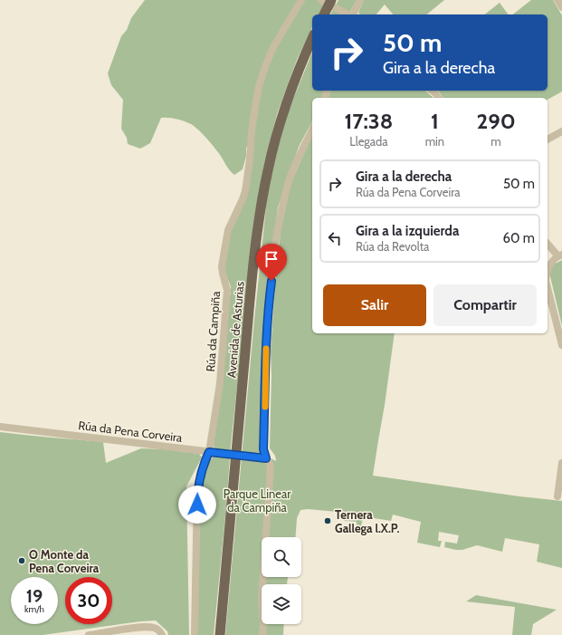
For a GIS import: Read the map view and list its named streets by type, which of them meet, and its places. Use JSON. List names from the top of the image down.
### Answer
{
  "streets": {
    "main road": ["Avenida de Asturias"],
    "street": ["Rúa da Campiña", "Rúa da Pena Corveira"]
  },
  "crossings": [
    ["Rúa da Campiña", "Rúa da Pena Corveira"]
  ],
  "parks": ["Parque Linear da Campiña"],
  "places": ["Ternera Gallega l.X.P.", "O Monte da Pena Corveira"],
  "page": {
    "turn": ["50 m", "Gira a la derecha"],
    "eta": [
      "17:38",
      "Llegada",
      "1",
      "min",
      "290",
      "m"
    ],
    "list": [
      {
        "name": "Gira a la derecha",
        "note": "Rúa da Pena Corveira",
        "value": "50 m"
      },
      {
        "name": "Gira a la izquierda",
        "note": "Rúa da Revolta",
        "value": "60 m"
      }
    ],
    "buttons": ["Salir", "Compartir"],
    "speed": "19 km/h",
    "limit": "30"
  }
}
